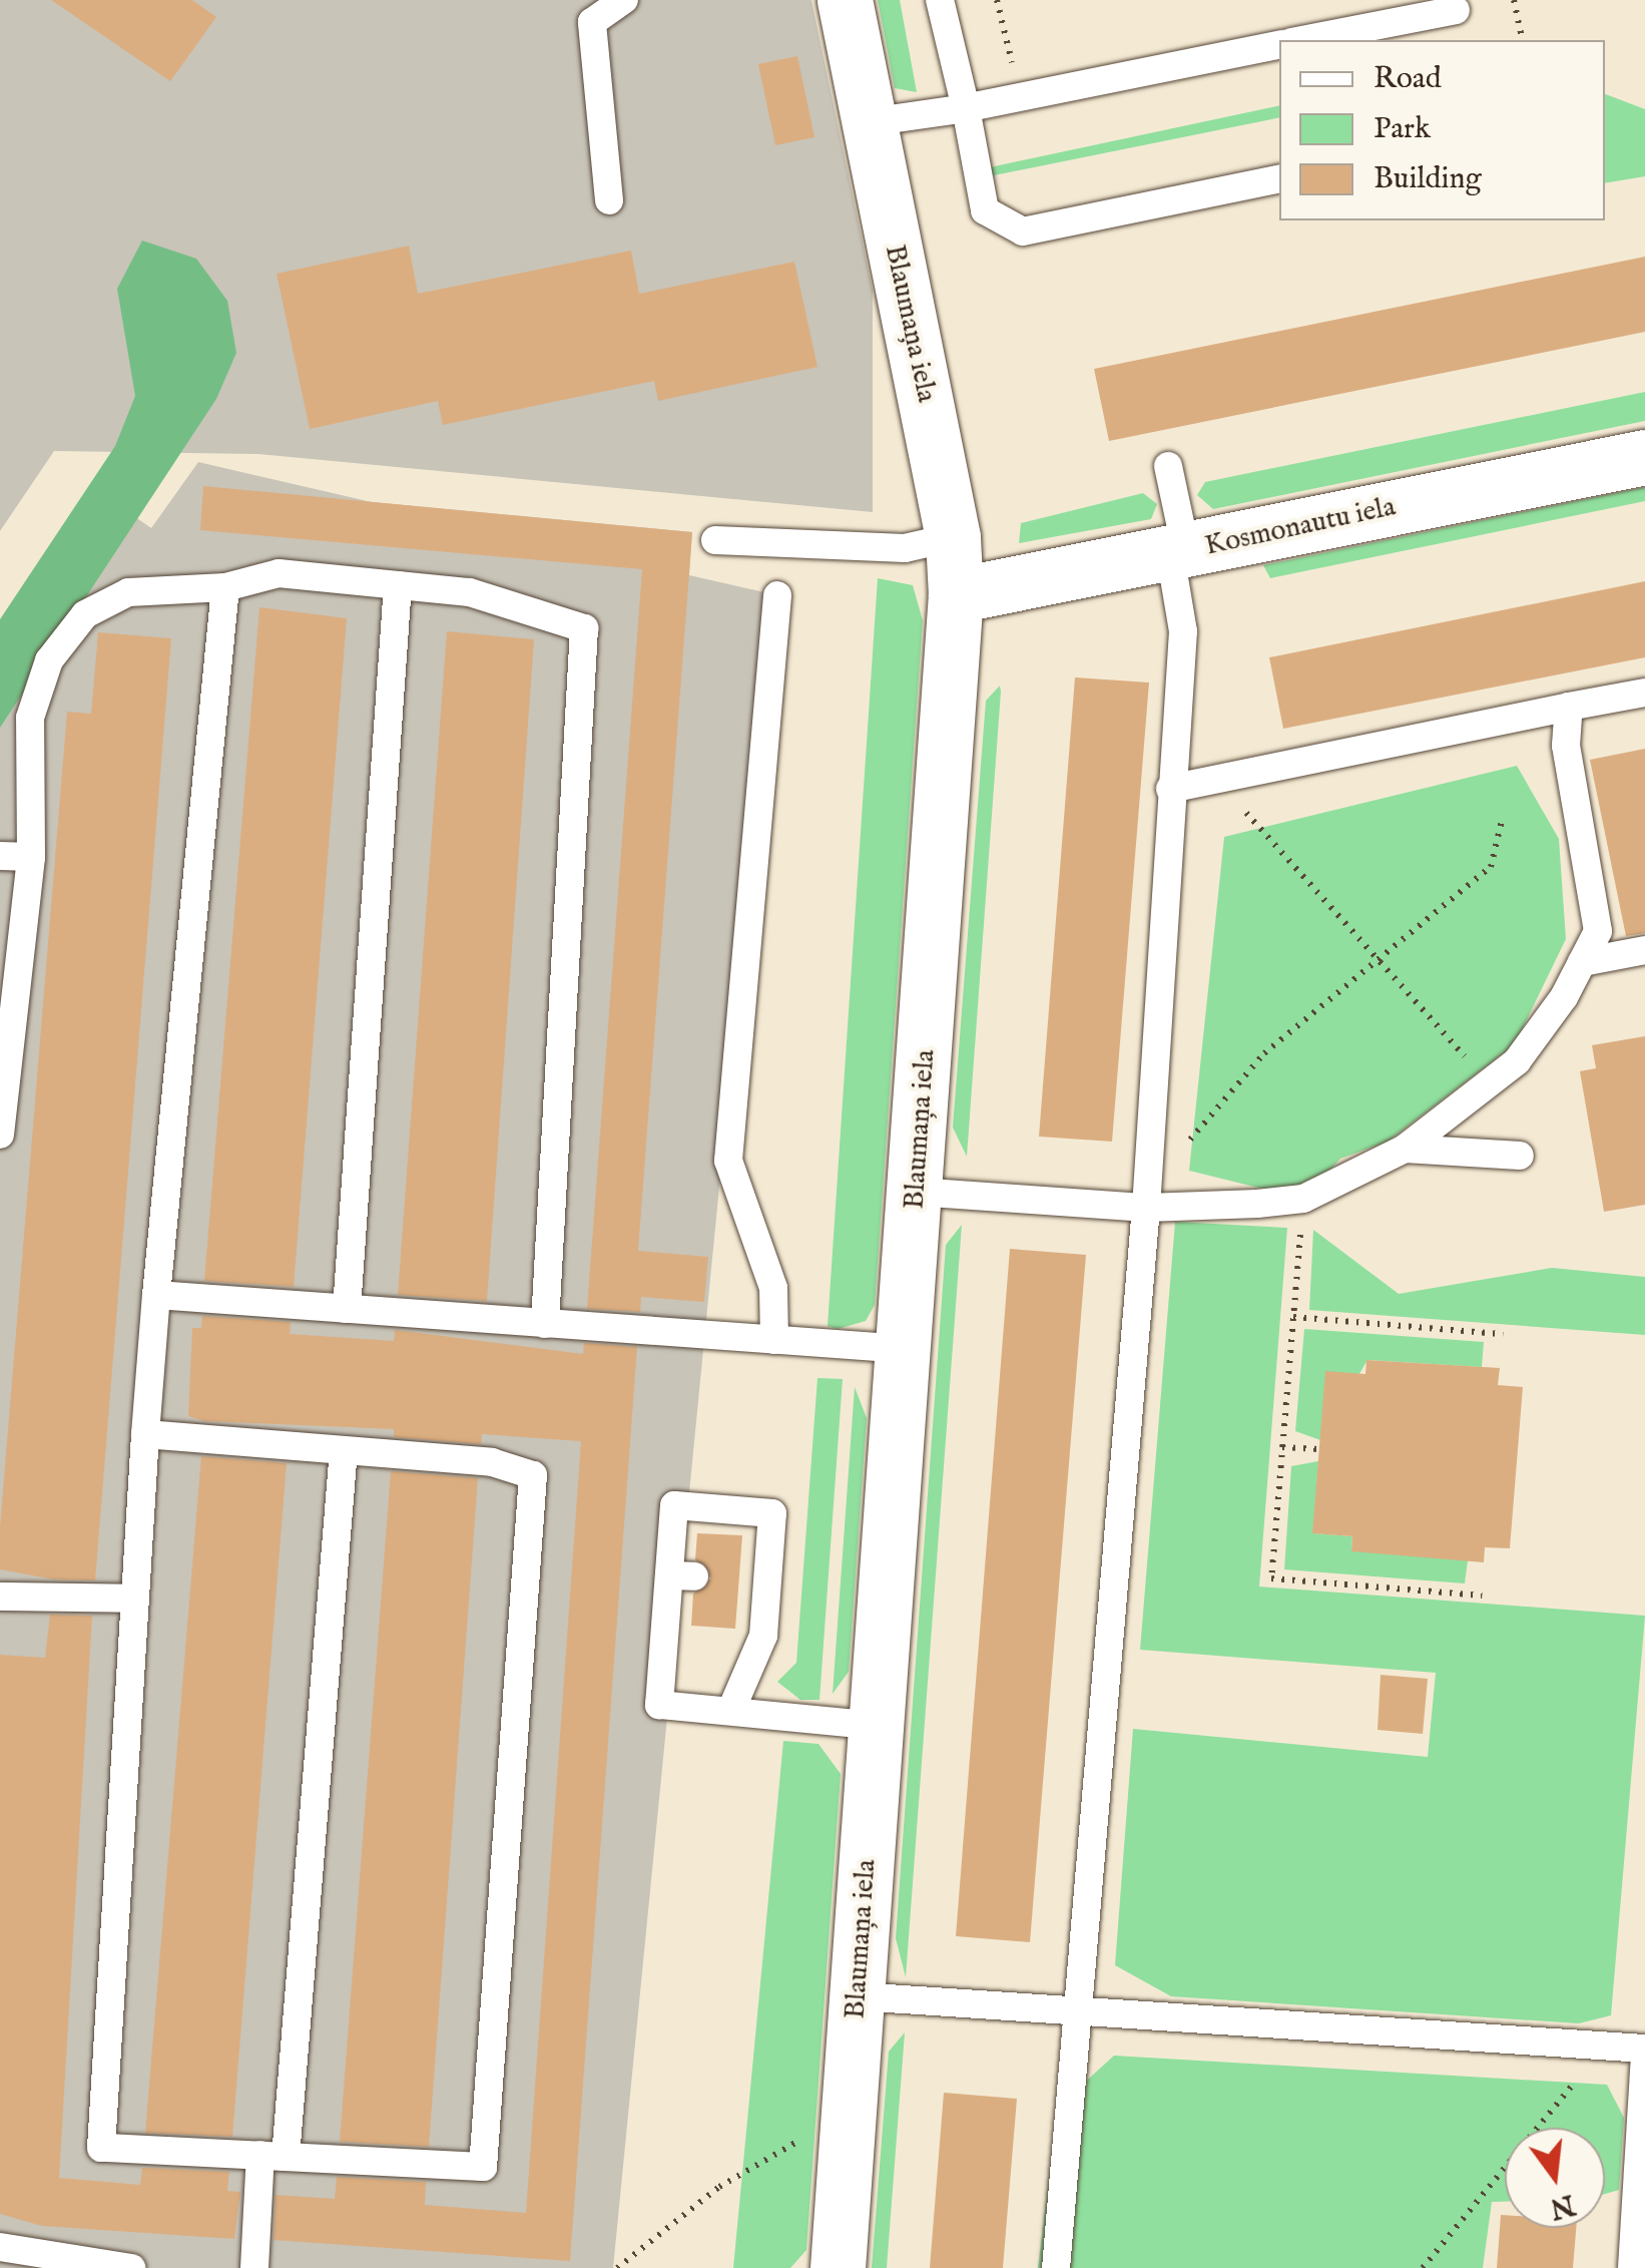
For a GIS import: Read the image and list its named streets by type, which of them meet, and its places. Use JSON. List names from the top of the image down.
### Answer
{
  "streets": {
    "street": ["Blaumaņa iela", "Kosmonautu iela"]
  },
  "crossings": [
    ["Blaumaņa iela", "Kosmonautu iela"]
  ],
  "legend": ["Road", "Park", "Building"],
  "north": "bottom"
}
